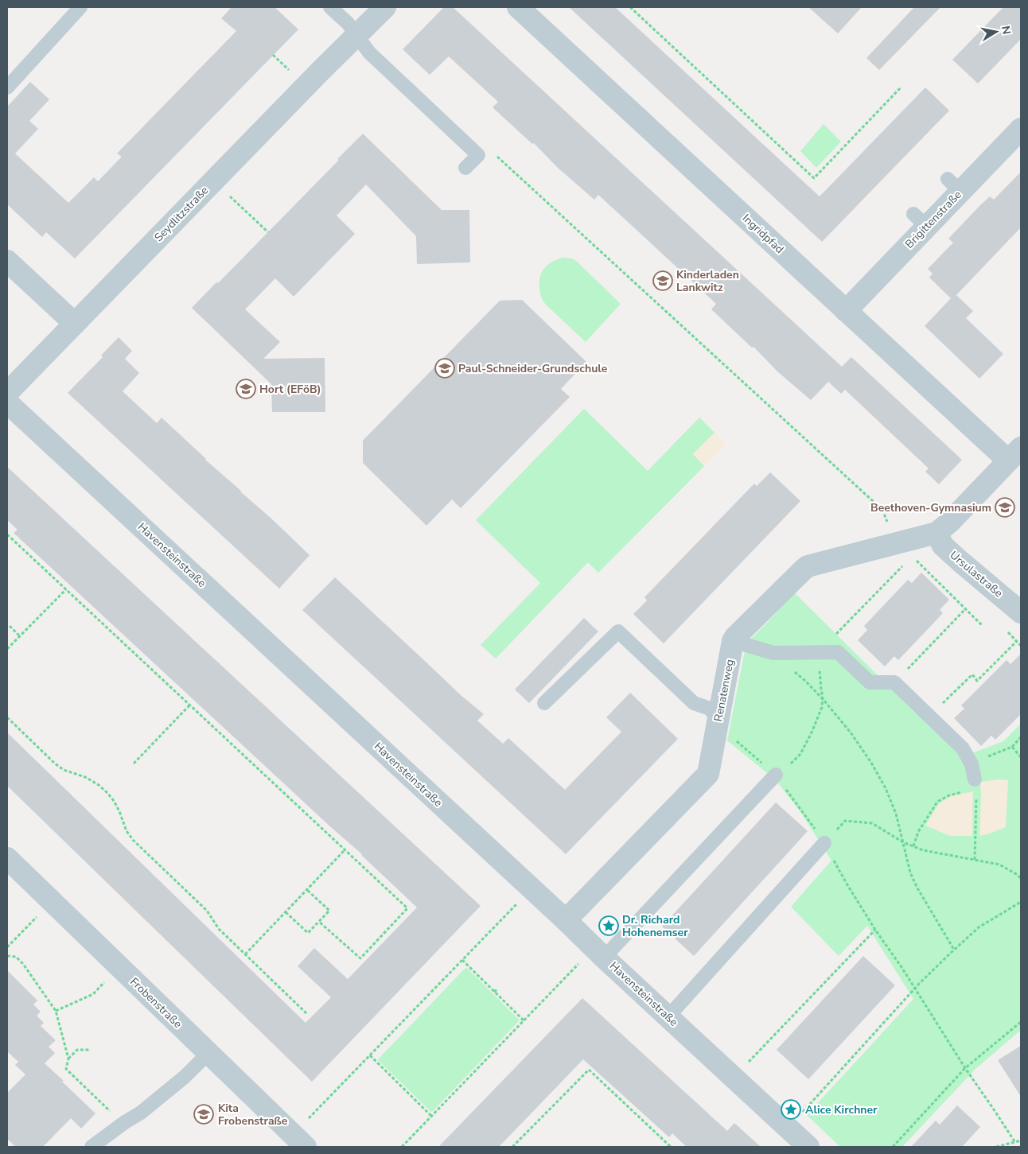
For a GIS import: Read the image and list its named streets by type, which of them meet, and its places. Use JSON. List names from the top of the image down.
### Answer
{
  "streets": {
    "street": [
      "Seydlitzstraße",
      "Brigittenstraße",
      "Ingridpfad",
      "Havensteinstraße",
      "Ursulastraße",
      "Renatenweg",
      "Frobenstraße"
    ]
  },
  "crossings": [
    ["Brigittenstraße", "Ingridpfad"],
    ["Havensteinstraße", "Renatenweg"]
  ],
  "places": {
    "school or university": [
      "Kinderladen Lankwitz",
      "Paul-Schneider-Grundschule",
      "Hort (EFöB)",
      "Beethoven-Gymnasium",
      "Kita Frobenstraße"
    ],
    "place": ["Dr. Richard Hohenemser", "Alice Kirchner"]
  },
  "north": "right"
}
